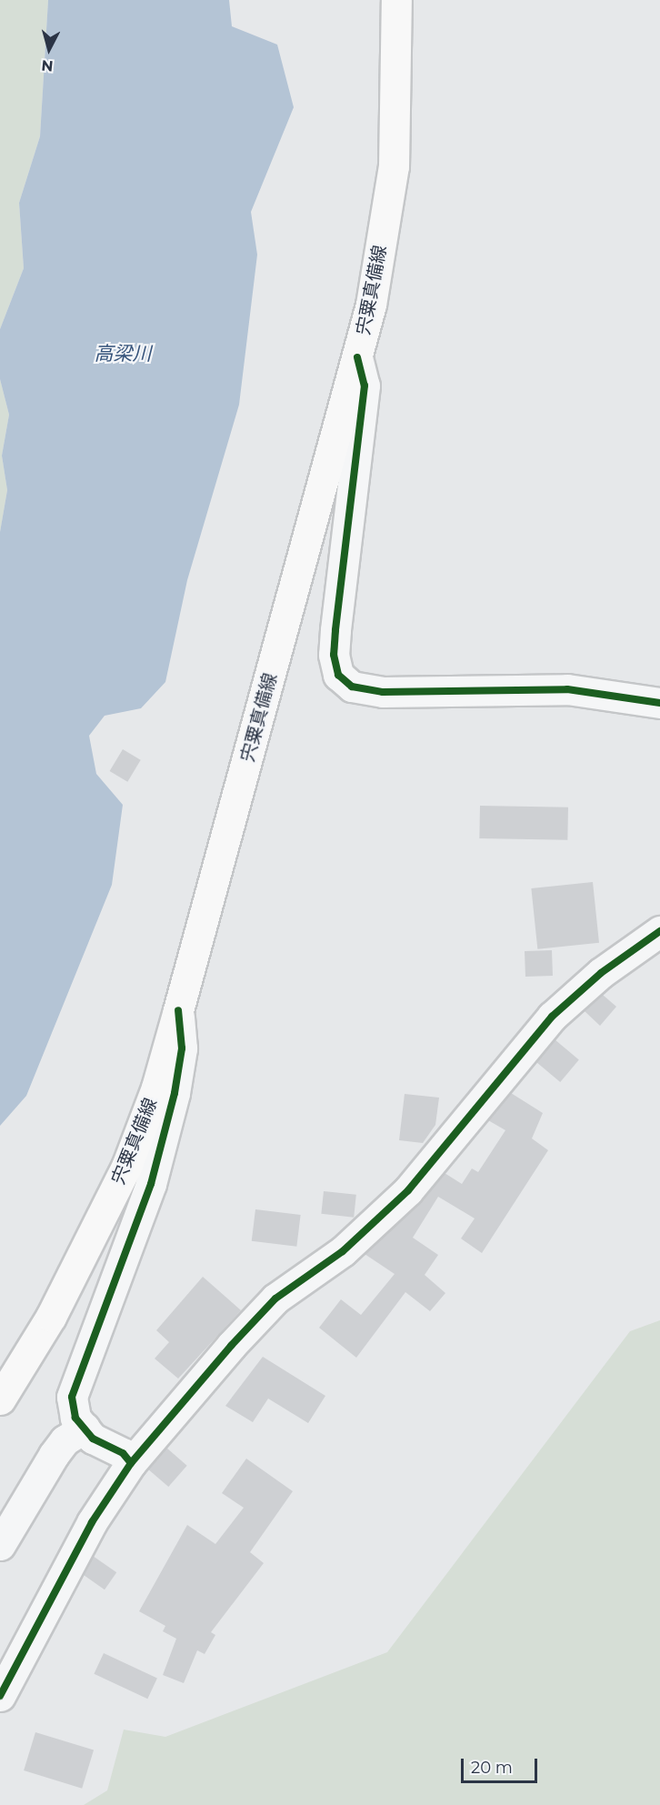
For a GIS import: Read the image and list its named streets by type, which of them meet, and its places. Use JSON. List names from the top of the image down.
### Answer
{
  "streets": {
    "main road": ["宍粟真備線"]
  },
  "water": ["高梁川"],
  "scale_bar": "20 m",
  "north": "bottom"
}
